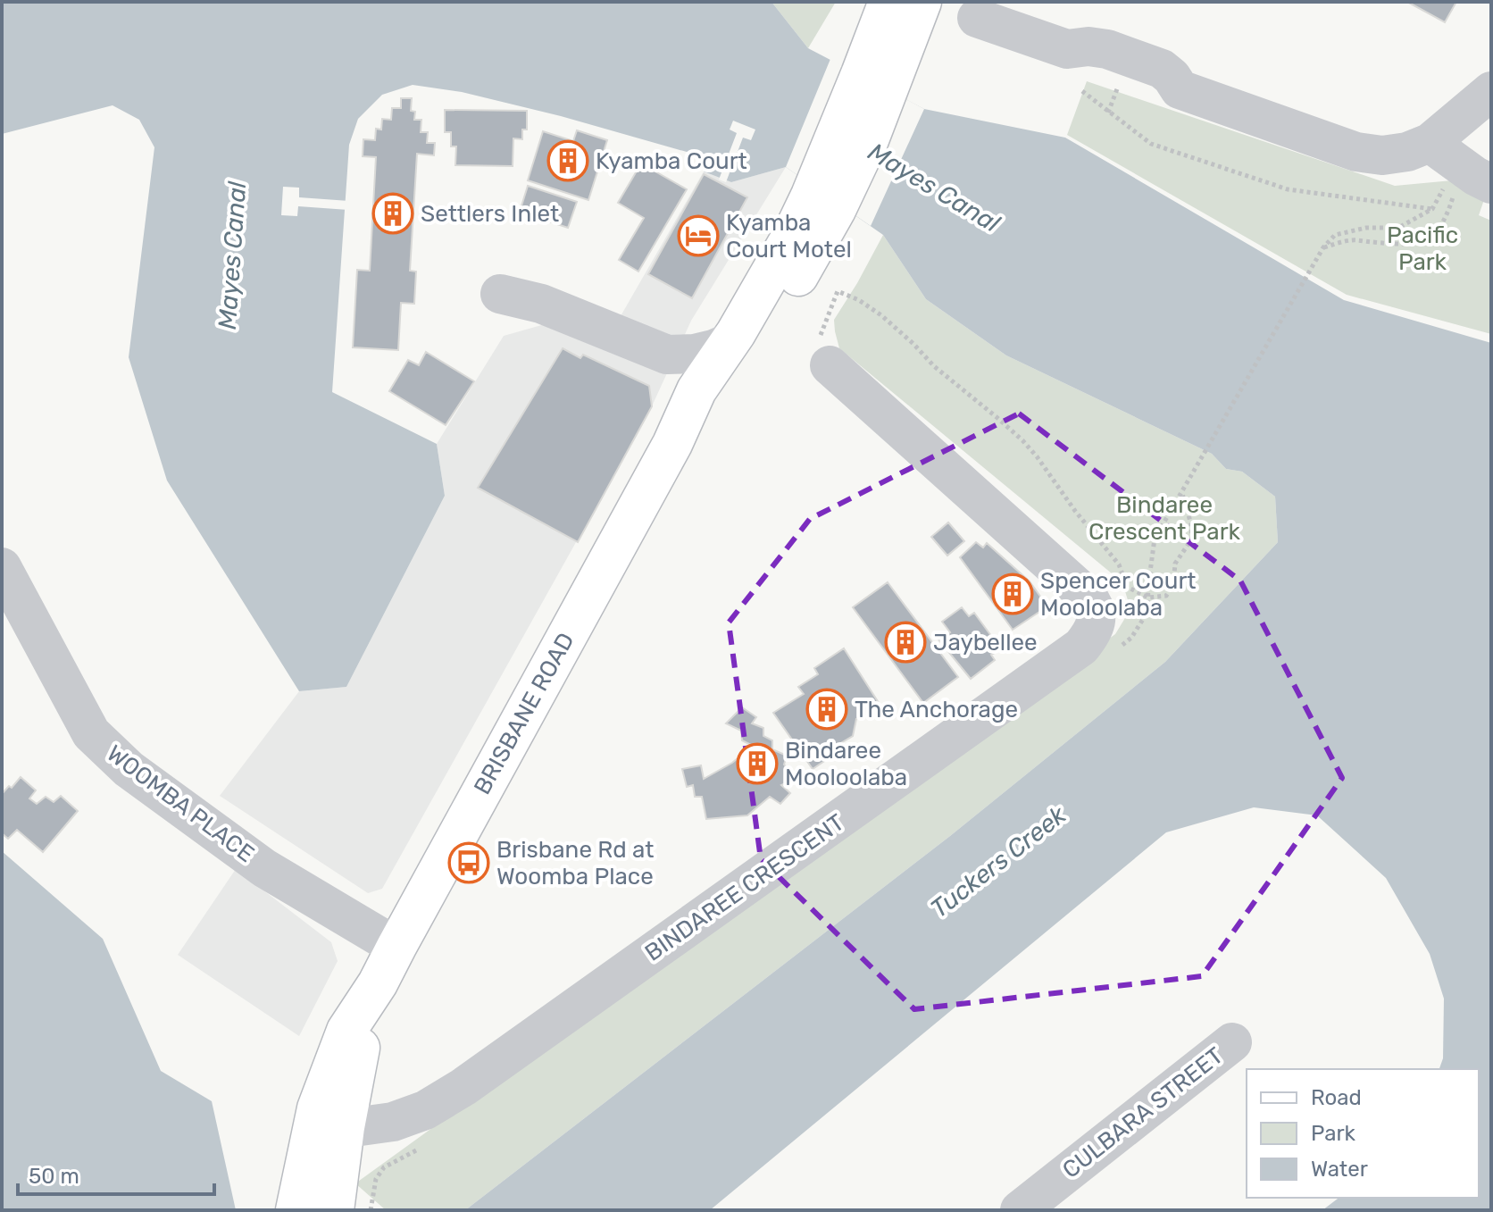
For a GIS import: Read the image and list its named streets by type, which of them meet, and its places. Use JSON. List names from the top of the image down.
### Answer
{
  "streets": {
    "main road": ["BRISBANE ROAD"],
    "street": ["WOOMBA PLACE", "BINDAREE CRESCENT", "CULBARA STREET"]
  },
  "crossings": [
    ["BRISBANE ROAD", "WOOMBA PLACE"],
    ["BRISBANE ROAD", "BINDAREE CRESCENT"]
  ],
  "water": ["Mayes Canal", "Tuckers Creek"],
  "parks": ["Pacific Park", "Bindaree Crescent Park"],
  "places": {
    "building": [
      "Kyamba Court",
      "Settlers Inlet",
      "Spencer Court Mooloolaba",
      "Jaybellee",
      "The Anchorage",
      "Bindaree Mooloolaba"
    ],
    "hotel": ["Kyamba Court Motel"],
    "bus stop": ["Brisbane Rd at Woomba Place"]
  },
  "legend": ["Road", "Park", "Water"],
  "scale_bar": "50 m"
}
